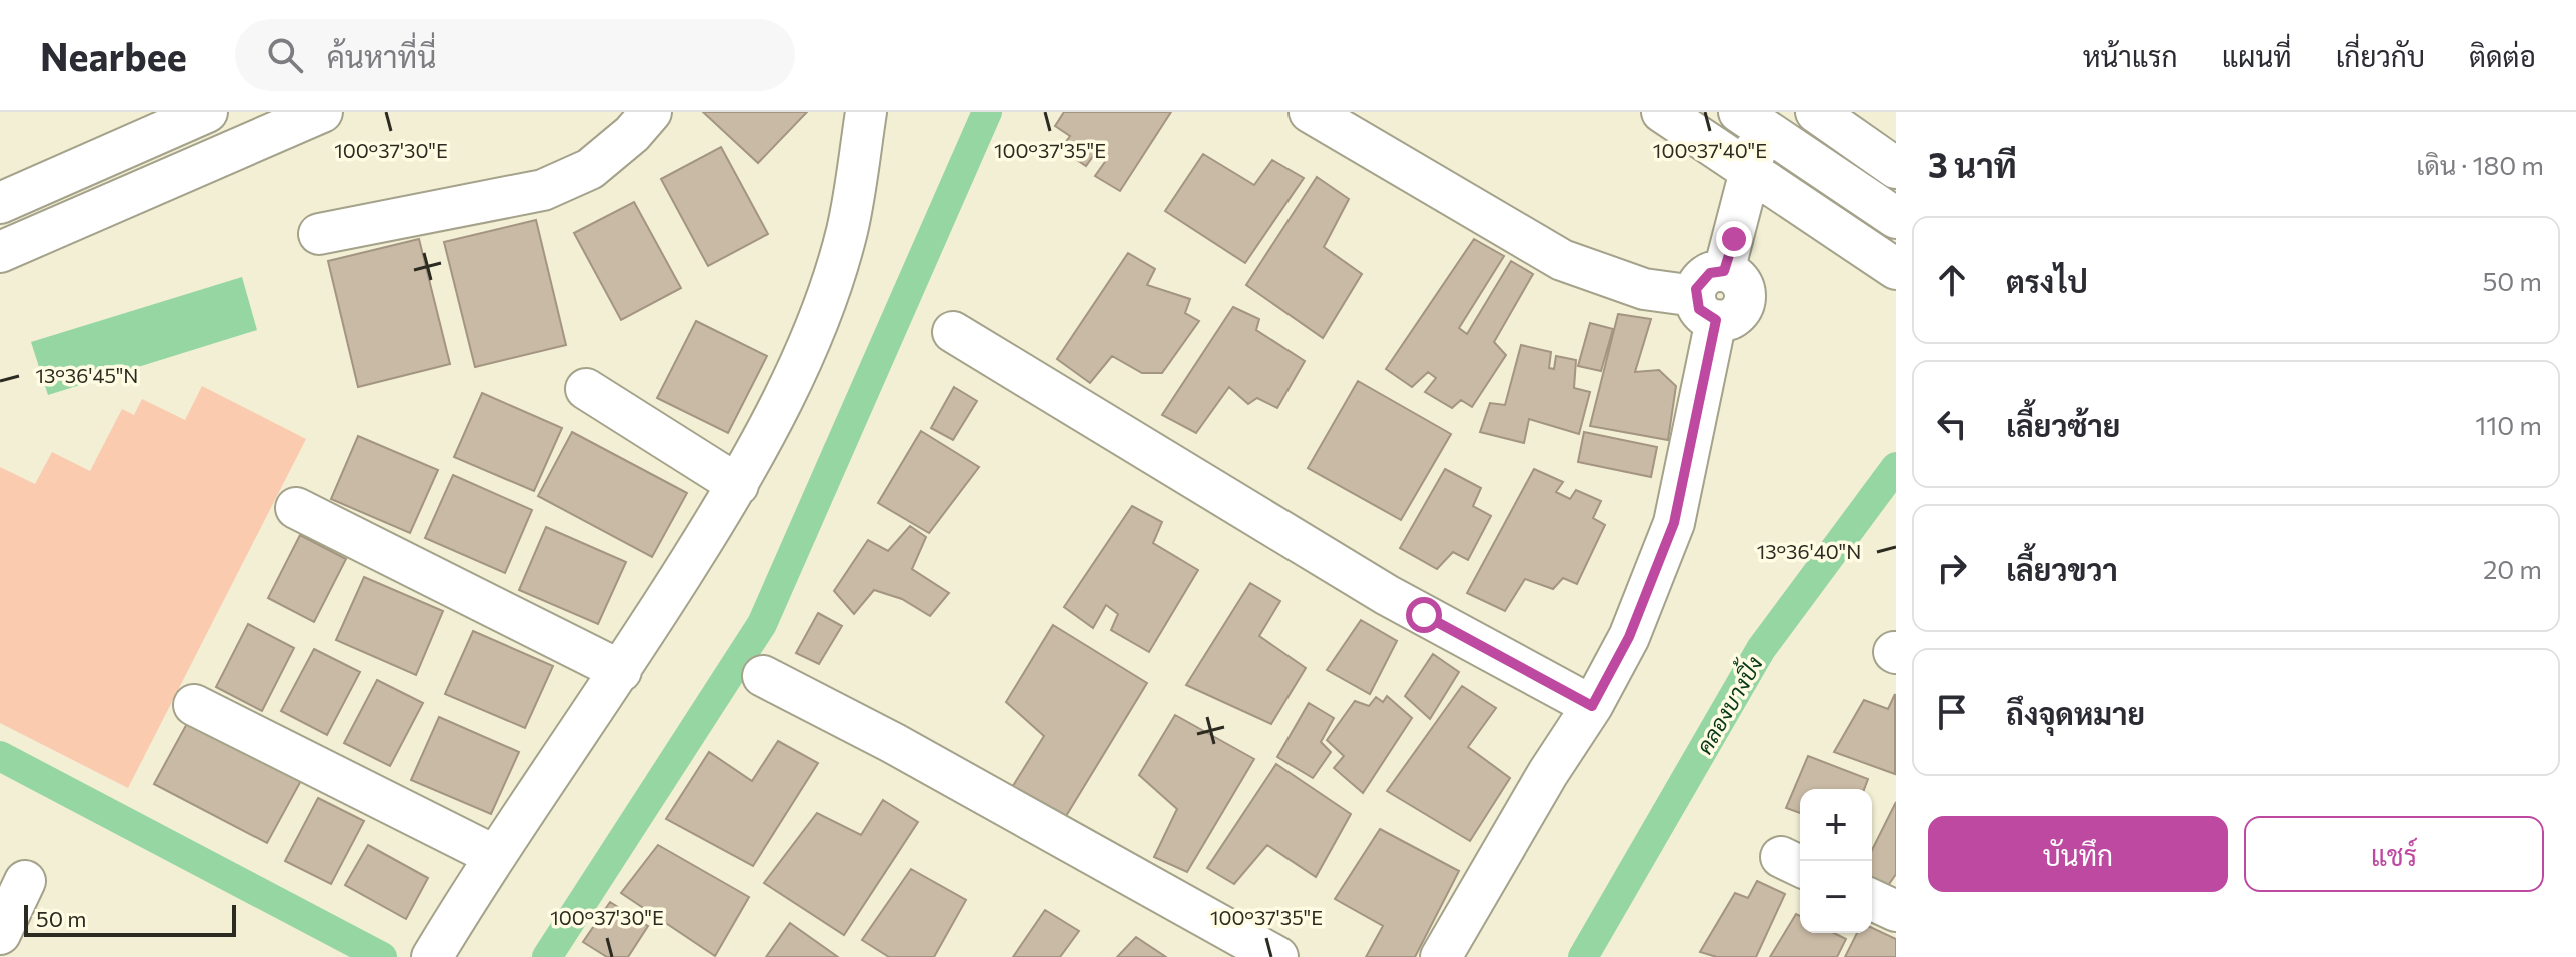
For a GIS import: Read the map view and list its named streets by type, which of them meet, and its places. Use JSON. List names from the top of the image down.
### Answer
{
  "water": ["คลองบางปิ้ง"],
  "scale_bar": "50 m",
  "page": {
    "header": "Nearbee",
    "search": "ค้นหาที่นี่",
    "nav": [
      "หน้าแรก",
      "แผนที่",
      "เกี่ยวกับ",
      "ติดต่อ"
    ],
    "heading": ["3 นาที", "เดิน · 180 m"],
    "list": [
      ["ตรงไป", "50 m"],
      ["เลี้ยวซ้าย", "110 m"],
      ["เลี้ยวขวา", "20 m"],
      "ถึงจุดหมาย"
    ],
    "map_buttons": ["+", "−"],
    "buttons": ["บันทึก", "แชร์"],
    "scale": "50 m"
  },
  "coordinates": [
    "100°37'30\"E",
    "100°37'35\"E",
    "100°37'40\"E",
    "13°36'45\"N",
    "13°36'40\"N"
  ]
}
